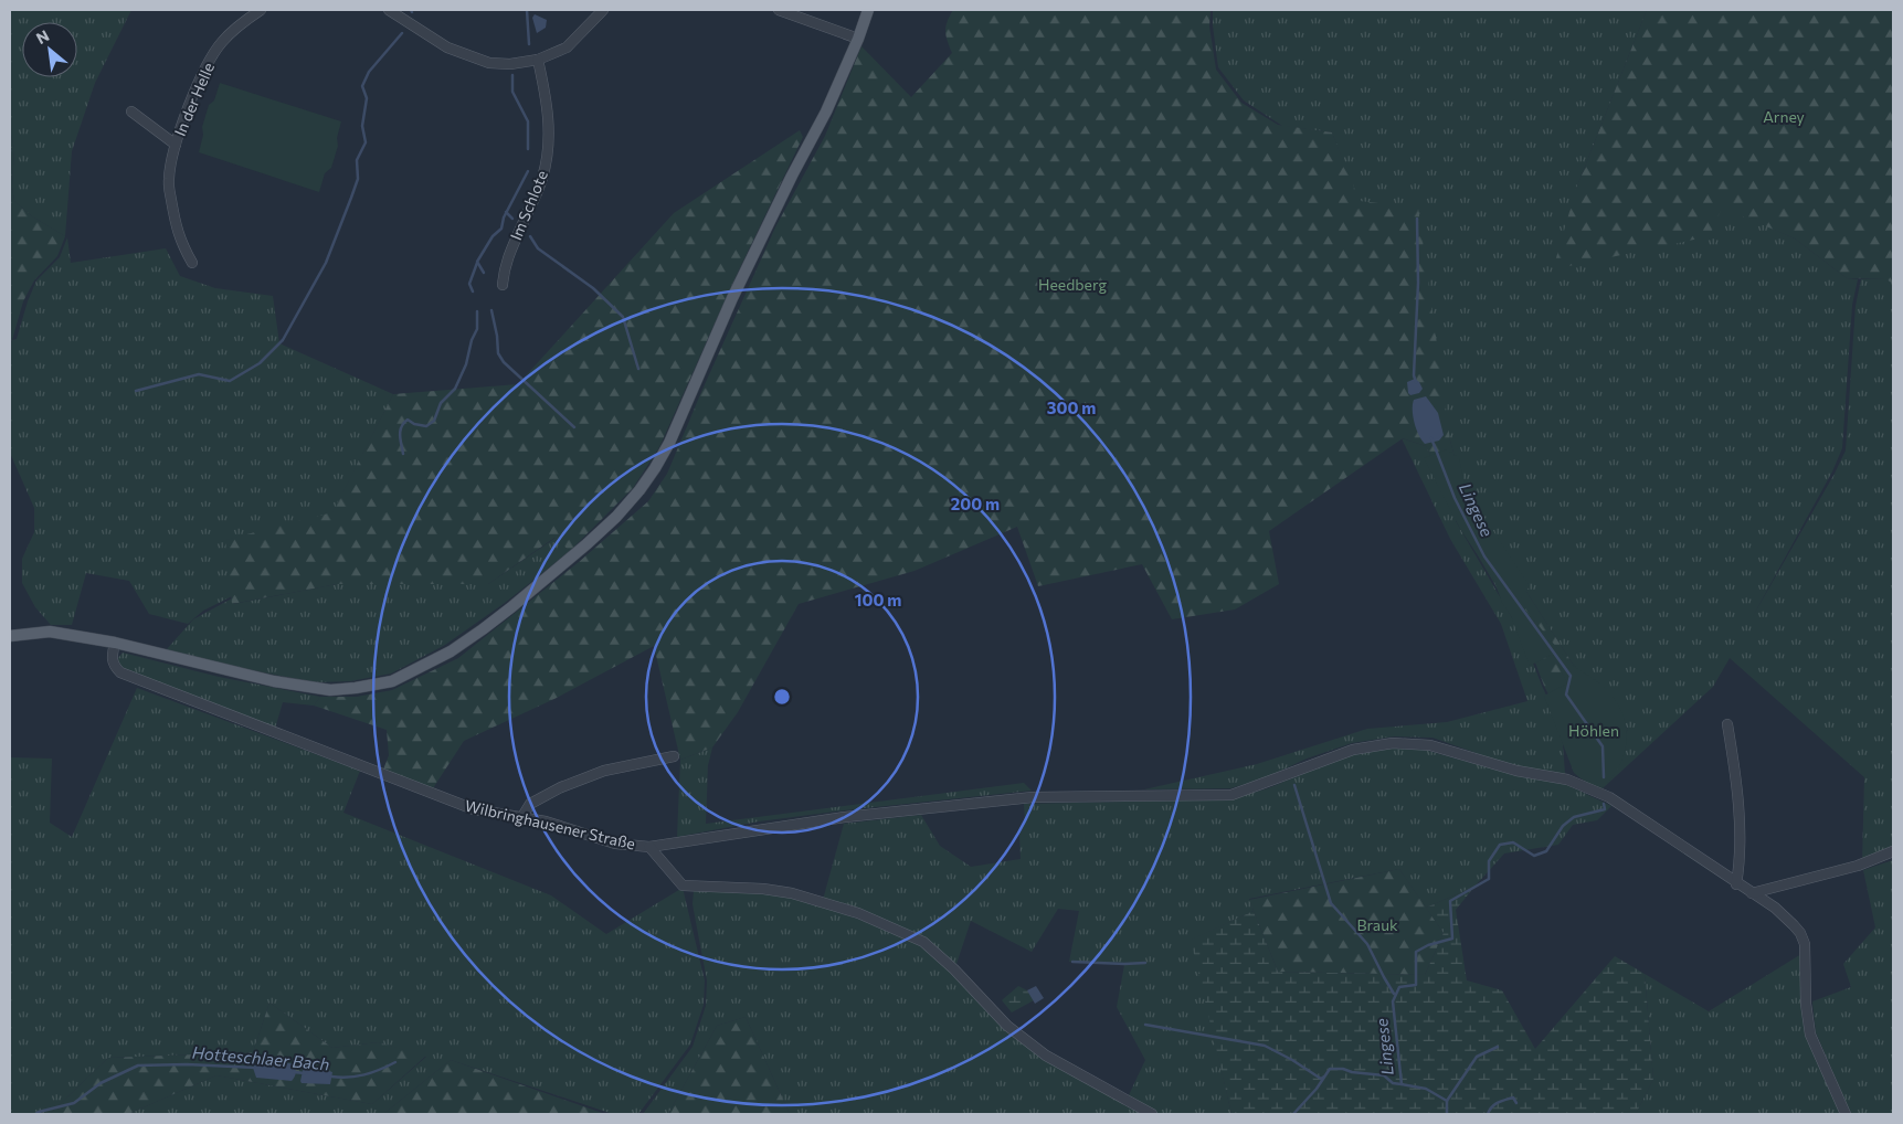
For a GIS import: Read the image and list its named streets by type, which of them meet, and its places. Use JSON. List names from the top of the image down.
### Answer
{
  "streets": {
    "street": ["In der Helle", "Im Schlote", "Wilbringhausener Straße"]
  },
  "water": ["Lingese", "Hotteschlaer Bach"],
  "parks": [
    "Arney",
    "Heedberg",
    "Höhlen",
    "Brauk"
  ],
  "north": "top left",
  "rings": ["300 m", "200 m", "100 m"]
}
